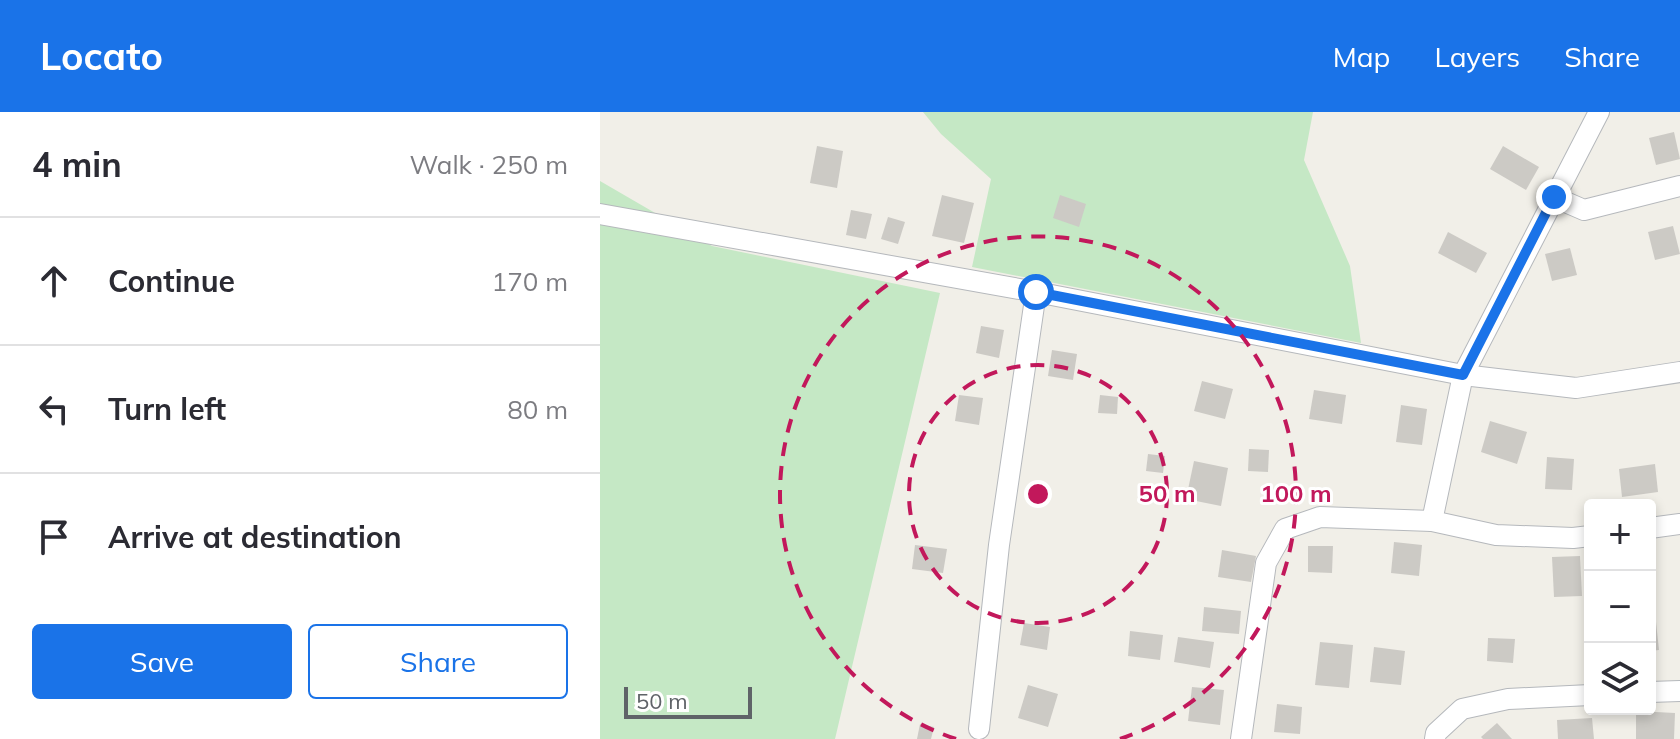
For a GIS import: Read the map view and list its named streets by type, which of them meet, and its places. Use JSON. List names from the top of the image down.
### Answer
{
  "scale_bar": "50 m",
  "page": {
    "header": "Locato",
    "nav": ["Map", "Layers", "Share"],
    "heading": ["4 min", "Walk · 250 m"],
    "list": [
      ["Continue", "170 m"],
      ["Turn left", "80 m"],
      "Arrive at destination"
    ],
    "map_buttons": ["+", "−"],
    "buttons": ["Save", "Share"],
    "scale": "50 m"
  },
  "rings": ["50 m", "100 m"]
}
